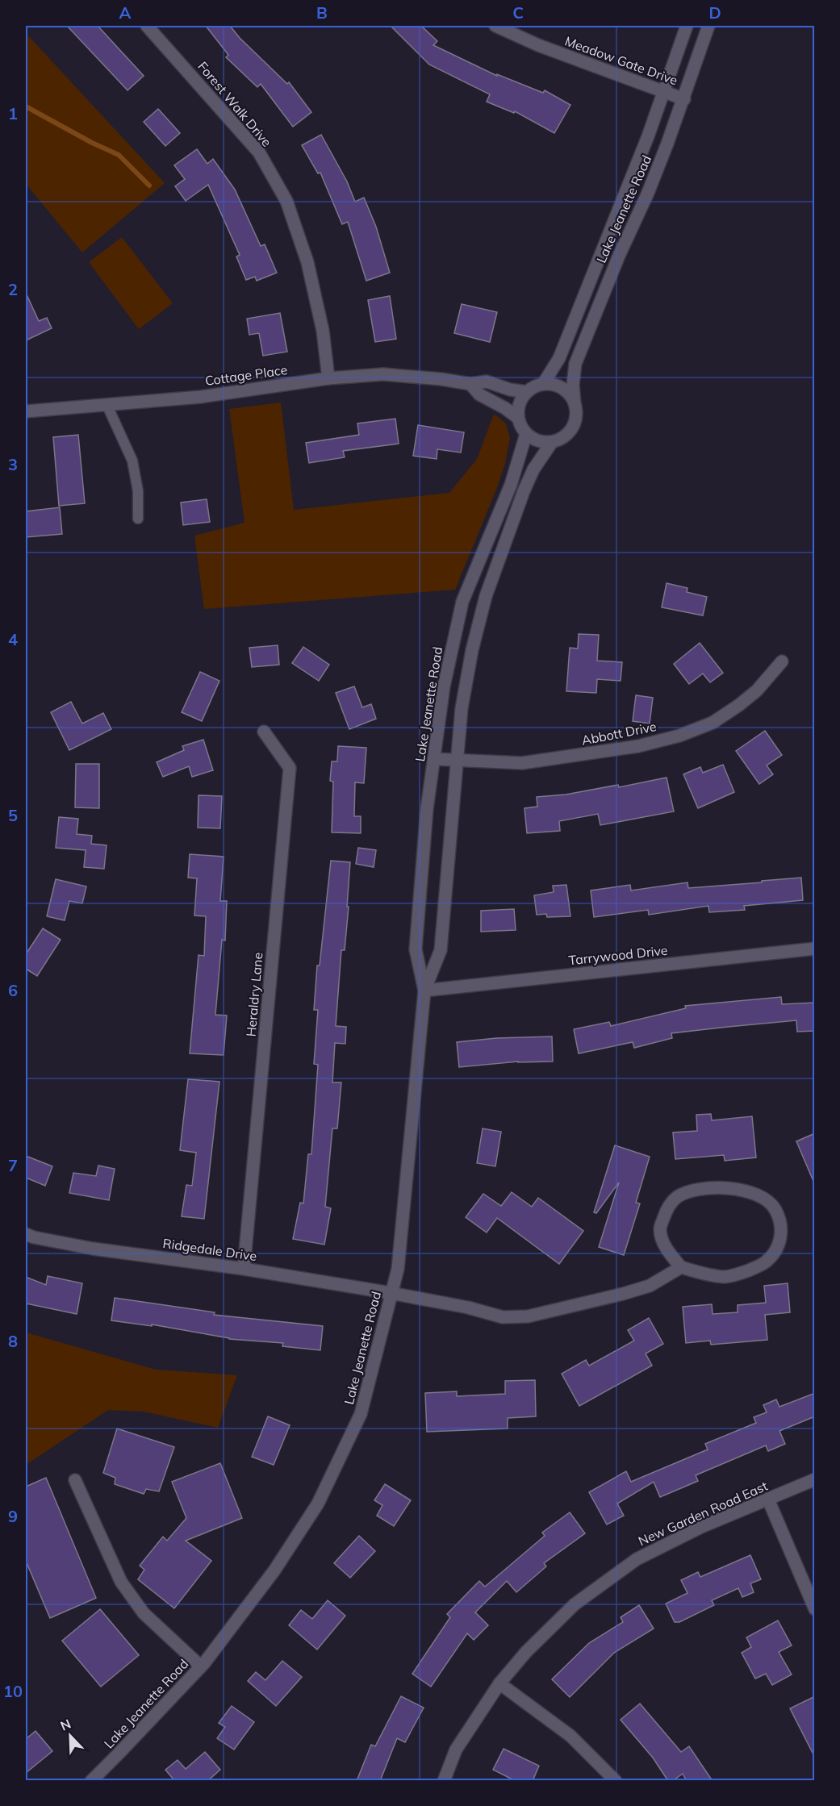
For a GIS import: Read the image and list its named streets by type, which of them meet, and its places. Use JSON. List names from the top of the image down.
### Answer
{
  "streets": {
    "street": [
      "Meadow Gate Drive",
      "Forest Walk Drive",
      "Lake Jeanette Road",
      "Cottage Place",
      "Abbott Drive",
      "Tarrywood Drive",
      "Heraldry Lane",
      "Ridgedale Drive",
      "New Garden Road East"
    ]
  },
  "crossings": [
    ["Meadow Gate Drive", "Lake Jeanette Road"],
    ["Forest Walk Drive", "Cottage Place"],
    ["Lake Jeanette Road", "Cottage Place"],
    ["Lake Jeanette Road", "Abbott Drive"],
    ["Lake Jeanette Road", "Tarrywood Drive"],
    ["Lake Jeanette Road", "Ridgedale Drive"],
    ["Heraldry Lane", "Ridgedale Drive"]
  ],
  "north": "top left",
  "grid": {
    "columns": [
      "A",
      "B",
      "C",
      "D"
    ],
    "rows": [
      "1",
      "2",
      "3",
      "4",
      "5",
      "6",
      "7",
      "8",
      "9",
      "10"
    ]
  }
}
